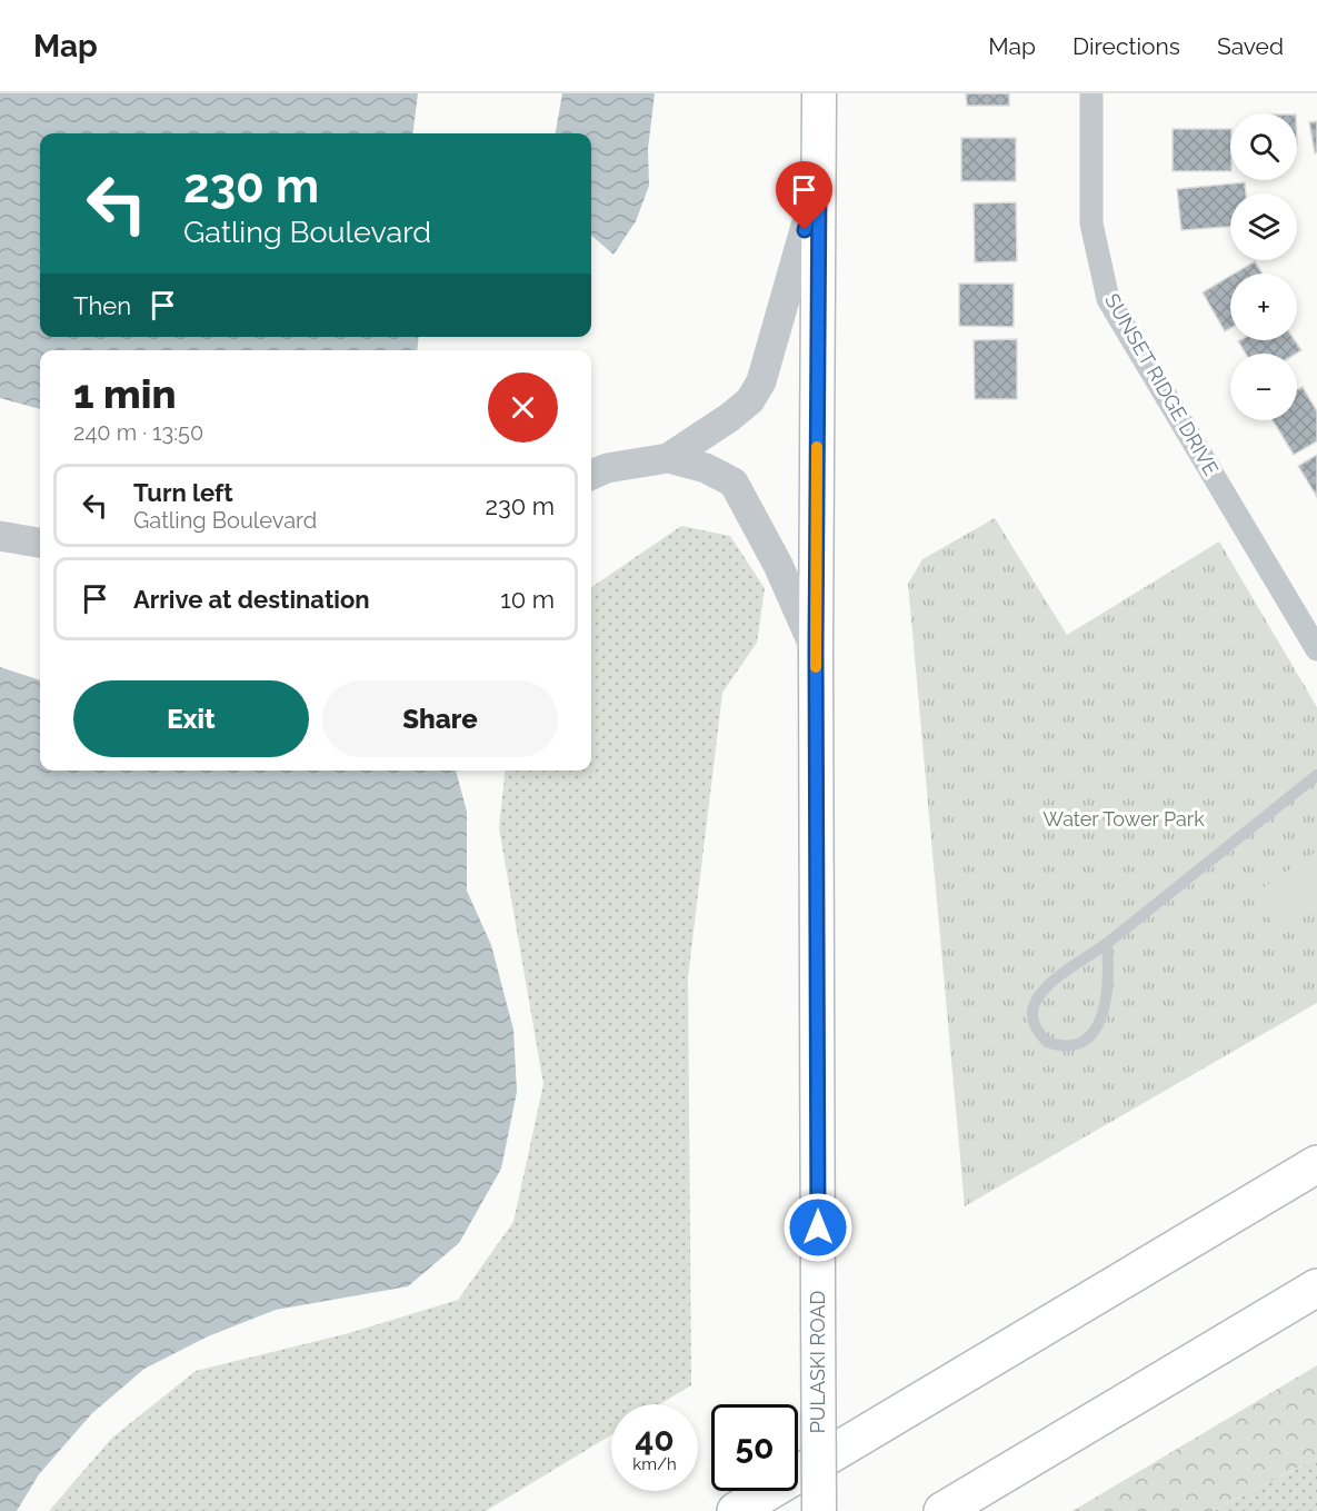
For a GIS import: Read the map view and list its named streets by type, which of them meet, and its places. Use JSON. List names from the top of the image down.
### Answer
{
  "streets": {
    "main road": ["PULASKI ROAD"],
    "street": ["SUNSET RIDGE DRIVE"]
  },
  "parks": ["Water Tower Park"],
  "page": {
    "header": "Map",
    "nav": ["Map", "Directions", "Saved"],
    "map_buttons": ["+", "−"],
    "turn": ["230 m", "Gatling Boulevard"],
    "then": "Then",
    "heading": ["1 min", "240 m · 13:50"],
    "list": [
      {
        "name": "Turn left",
        "note": "Gatling Boulevard",
        "value": "230 m"
      },
      {
        "name": "Arrive at destination",
        "value": "10 m"
      }
    ],
    "buttons": ["Exit", "Share"],
    "speed": "40 km/h",
    "limit": "50"
  }
}
